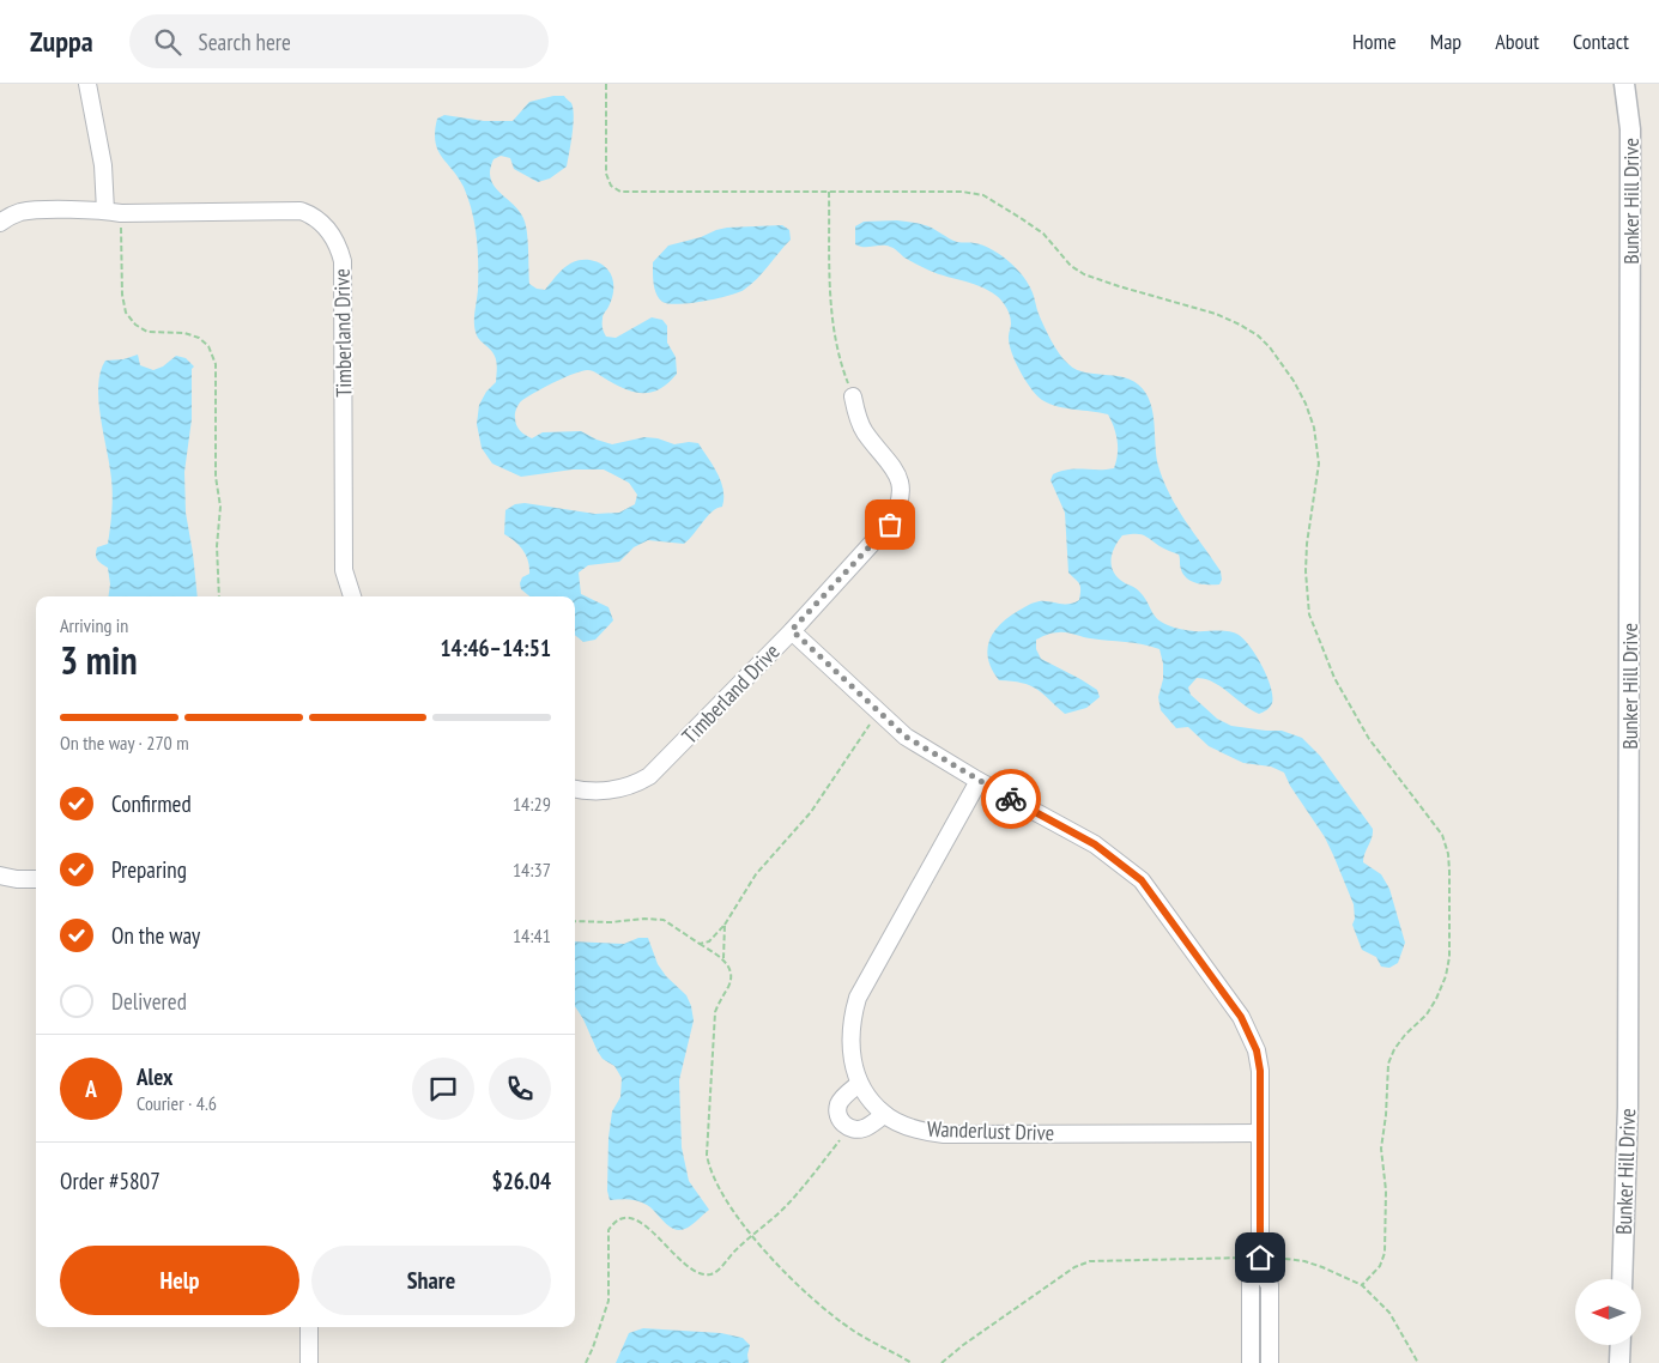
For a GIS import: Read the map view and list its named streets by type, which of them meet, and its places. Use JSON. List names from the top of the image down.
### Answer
{
  "streets": {
    "street": ["Bunker Hill Drive", "Timberland Drive", "Wanderlust Drive"]
  },
  "north": "left",
  "page": {
    "header": "Zuppa",
    "search": "Search here",
    "nav": [
      "Home",
      "Map",
      "About",
      "Contact"
    ],
    "heading": ["3 min", "Arriving in", "14:46–14:51"],
    "panel": [
      "Alex",
      "Courier · 4.6",
      "Order #5807",
      "$26.04"
    ],
    "bar": "On the way · 270 m",
    "list": [
      ["Confirmed", "14:29"],
      ["Preparing", "14:37"],
      ["On the way", "14:41"],
      "Delivered"
    ],
    "round": "A",
    "buttons": ["Help", "Share"]
  }
}
